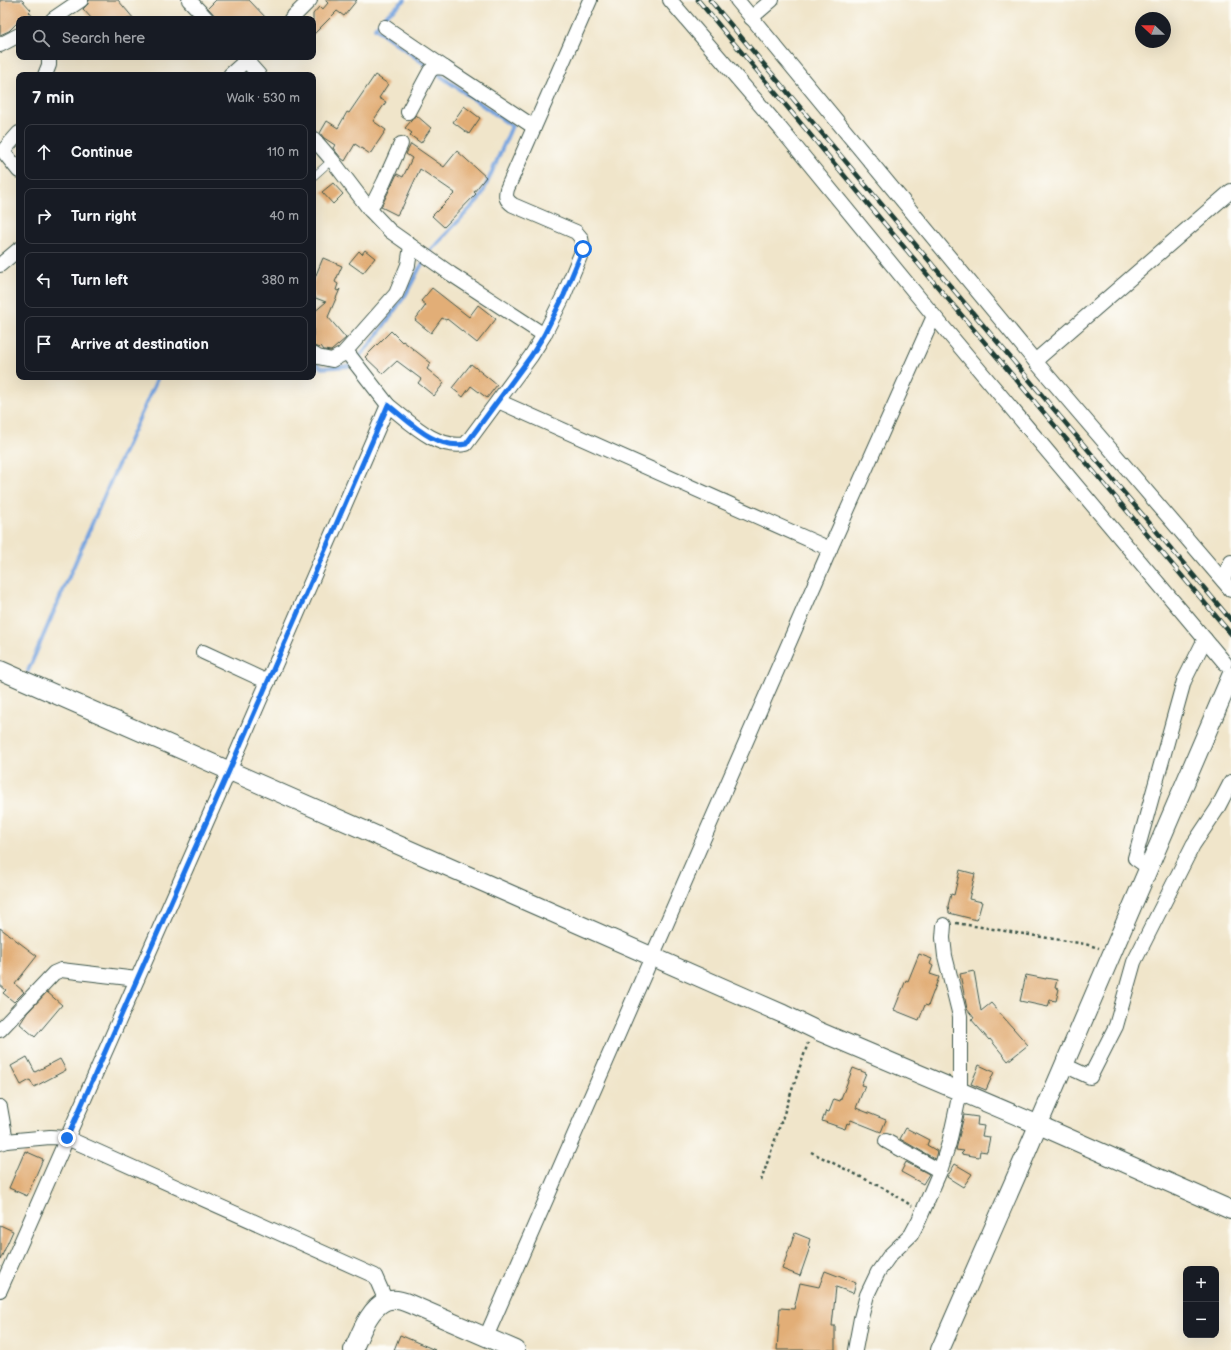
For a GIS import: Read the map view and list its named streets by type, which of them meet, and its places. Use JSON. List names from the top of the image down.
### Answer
{
  "north": "left",
  "page": {
    "search": "Search here",
    "heading": ["7 min", "Walk · 530 m"],
    "list": [
      ["Continue", "110 m"],
      ["Turn right", "40 m"],
      ["Turn left", "380 m"],
      "Arrive at destination"
    ],
    "map_buttons": ["+", "−"]
  }
}
